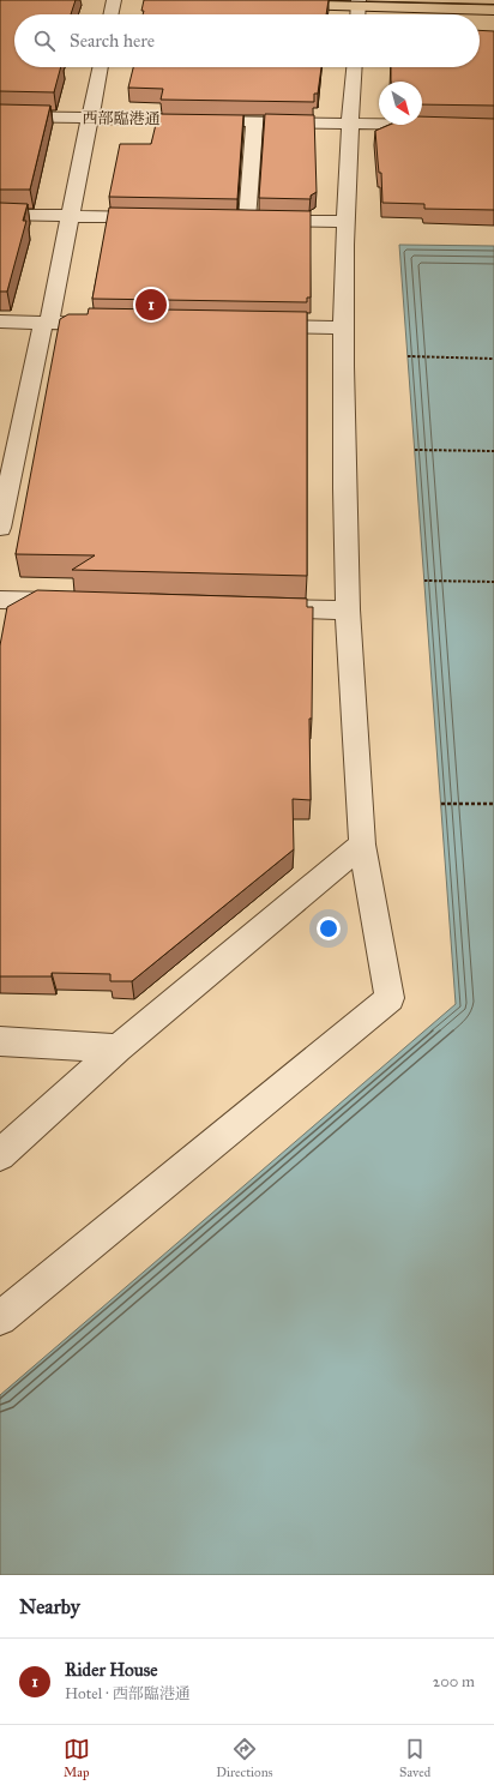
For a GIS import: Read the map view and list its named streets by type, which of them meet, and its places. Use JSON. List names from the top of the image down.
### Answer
{
  "streets": {
    "street": ["西部臨港通"]
  },
  "north": "bottom right",
  "page": {
    "search": "Search here",
    "pins": "1",
    "heading": "Nearby",
    "list": [
      {
        "mark": "1",
        "name": "Rider House",
        "note": "Hotel · 西部臨港通",
        "value": "200 m"
      }
    ],
    "nav": ["Map", "Directions", "Saved"]
  }
}
